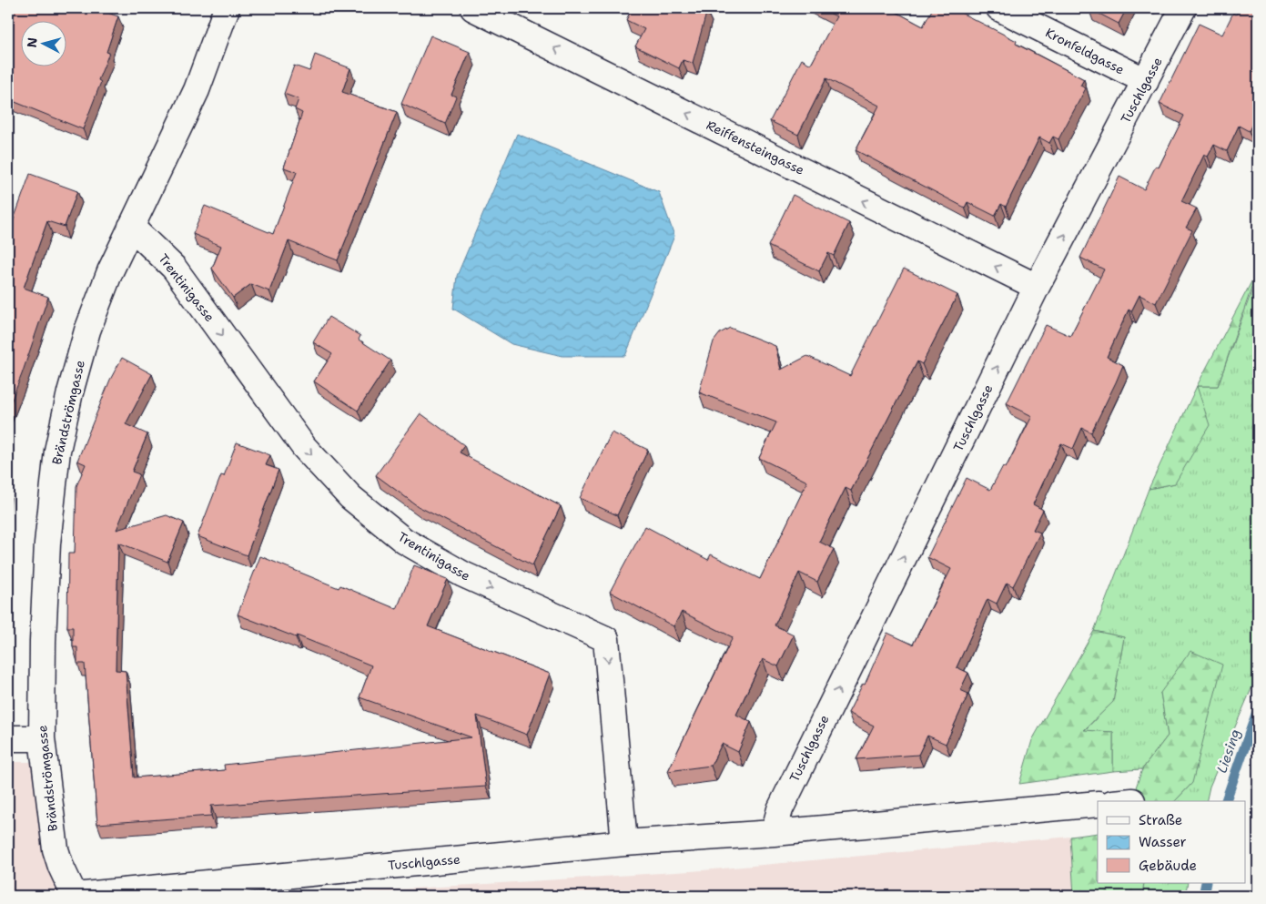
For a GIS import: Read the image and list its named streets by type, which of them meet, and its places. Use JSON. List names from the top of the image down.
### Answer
{
  "streets": {
    "street": [
      "Kronfeldgasse",
      "Tuschlgasse",
      "Reiffensteingasse",
      "Trentinigasse",
      "Brändströmgasse"
    ]
  },
  "crossings": [
    ["Kronfeldgasse", "Tuschlgasse"],
    ["Tuschlgasse", "Reiffensteingasse"],
    ["Tuschlgasse", "Trentinigasse"],
    ["Tuschlgasse", "Brändströmgasse"],
    ["Trentinigasse", "Brändströmgasse"]
  ],
  "one_way": ["Tuschlgasse", "Reiffensteingasse", "Trentinigasse"],
  "water": ["Liesing"],
  "legend": ["Straße", "Wasser", "Gebäude"],
  "north": "left"
}
